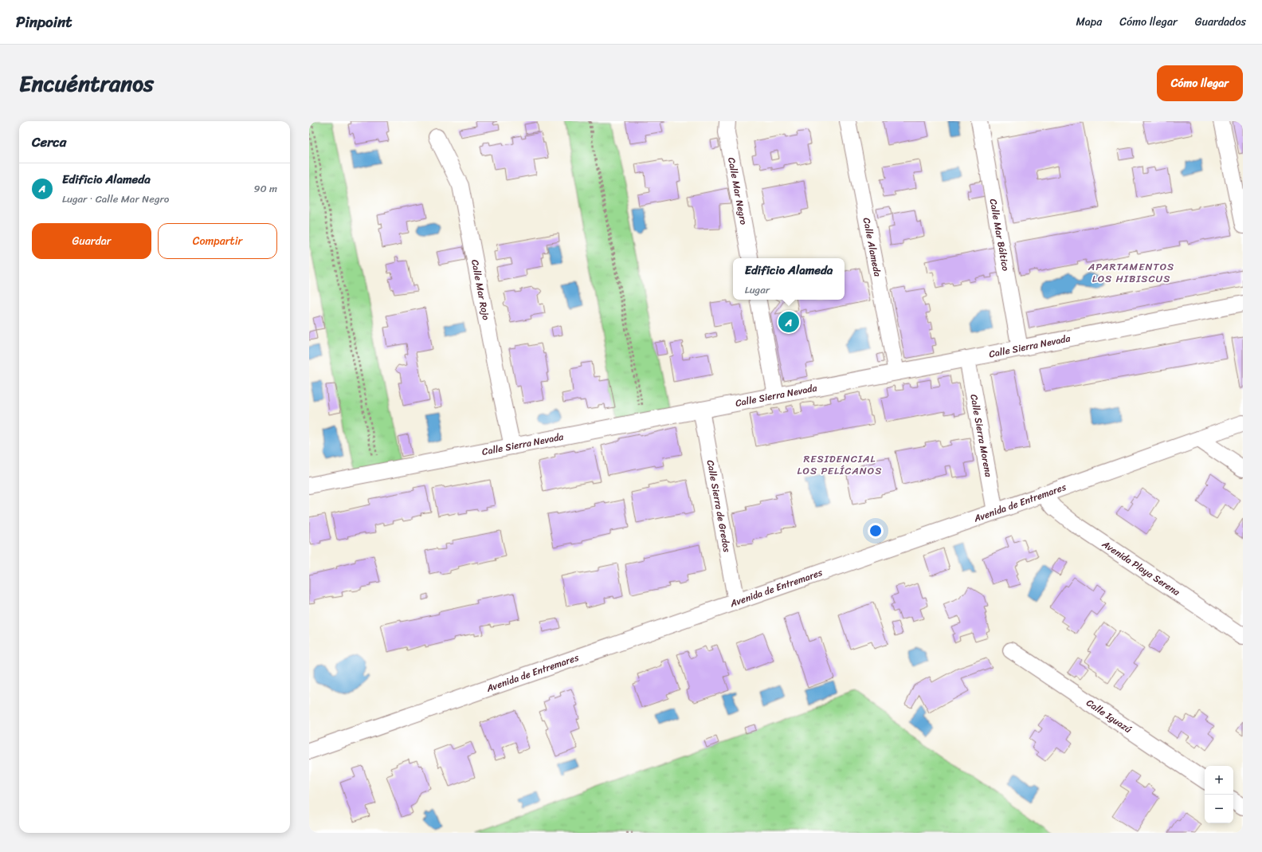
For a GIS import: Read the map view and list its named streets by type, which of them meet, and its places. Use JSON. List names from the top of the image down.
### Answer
{
  "streets": {
    "street": [
      "Calle Mar Negro",
      "Calle Mar Báltico",
      "Calle Alameda",
      "Calle Mar Rojo",
      "Calle Sierra Nevada",
      "Calle Sierra Morena",
      "Avenida de Entremares",
      "Calle Sierra de Gredos",
      "Avenida Playa Serena",
      "Calle Iguazú"
    ]
  },
  "crossings": [
    ["Calle Mar Báltico", "Calle Sierra Nevada"],
    ["Calle Alameda", "Calle Sierra Nevada"],
    ["Calle Mar Rojo", "Calle Sierra Nevada"],
    ["Calle Sierra Nevada", "Calle Sierra Morena"],
    ["Calle Sierra Nevada", "Calle Sierra de Gredos"],
    ["Calle Sierra Morena", "Avenida de Entremares"],
    ["Avenida de Entremares", "Calle Sierra de Gredos"],
    ["Avenida de Entremares", "Avenida Playa Serena"]
  ],
  "districts": ["APARTAMENTOS LOS HIBISCUS", "RESIDENCIAL LOS PELÍCANOS"],
  "page": {
    "header": "Pinpoint",
    "nav": ["Mapa", "Cómo llegar", "Guardados"],
    "title": "Encuéntranos",
    "buttons": [
      "Cómo llegar",
      ["Guardar", "Compartir"]
    ],
    "heading": "Cerca",
    "list": [
      {
        "mark": "A",
        "name": "Edificio Alameda",
        "note": "Lugar · Calle Mar Negro",
        "value": "90 m"
      }
    ],
    "popup": ["Edificio Alameda", "Lugar"],
    "pins": "A",
    "map_buttons": ["+", "−"]
  }
}
